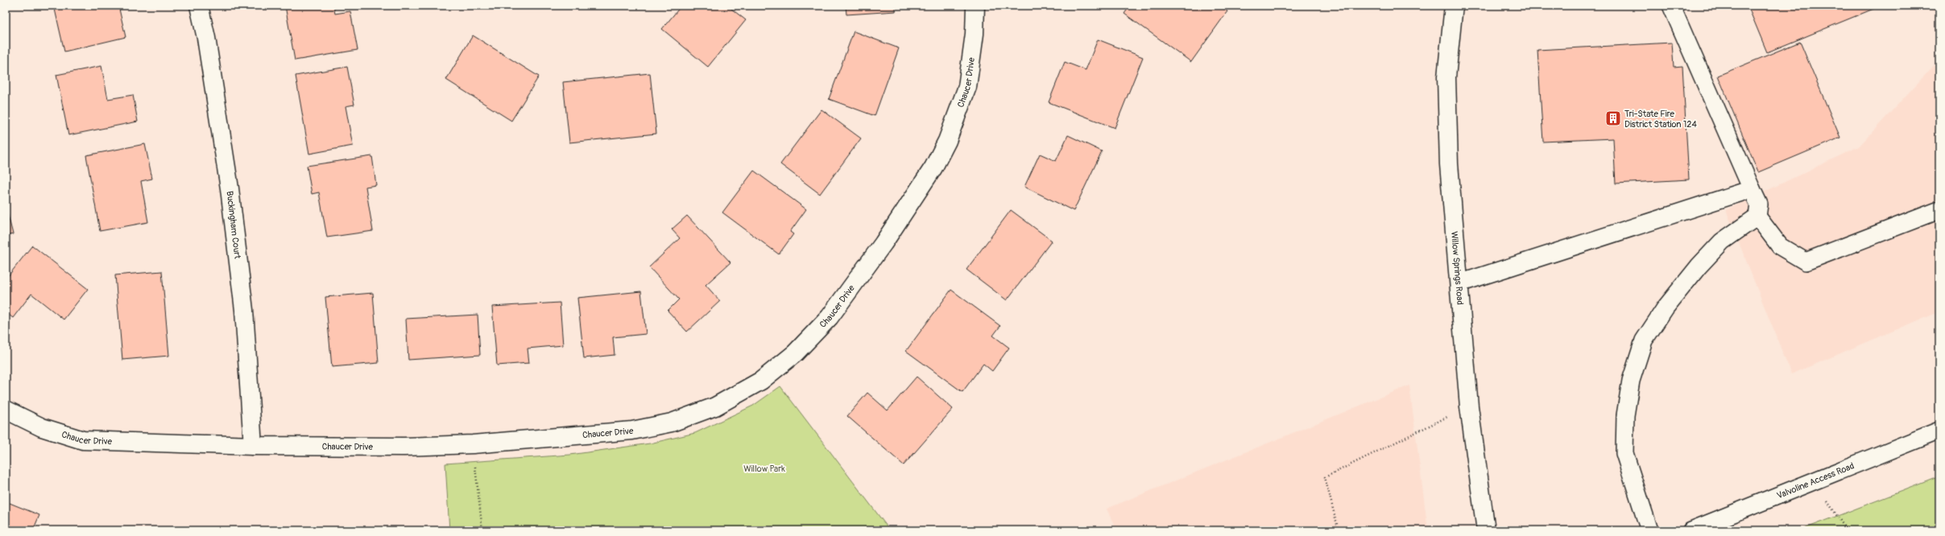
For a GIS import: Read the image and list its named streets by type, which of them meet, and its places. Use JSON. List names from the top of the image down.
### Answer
{
  "streets": {
    "street": ["Chaucer Drive", "Buckingham Court", "Willow Springs Road"],
    "lane": ["Valvoline Access Road"]
  },
  "crossings": [
    ["Chaucer Drive", "Buckingham Court"]
  ],
  "parks": ["Willow Park"],
  "places": {
    "building": ["Tri-State Fire District Station 124"]
  }
}
